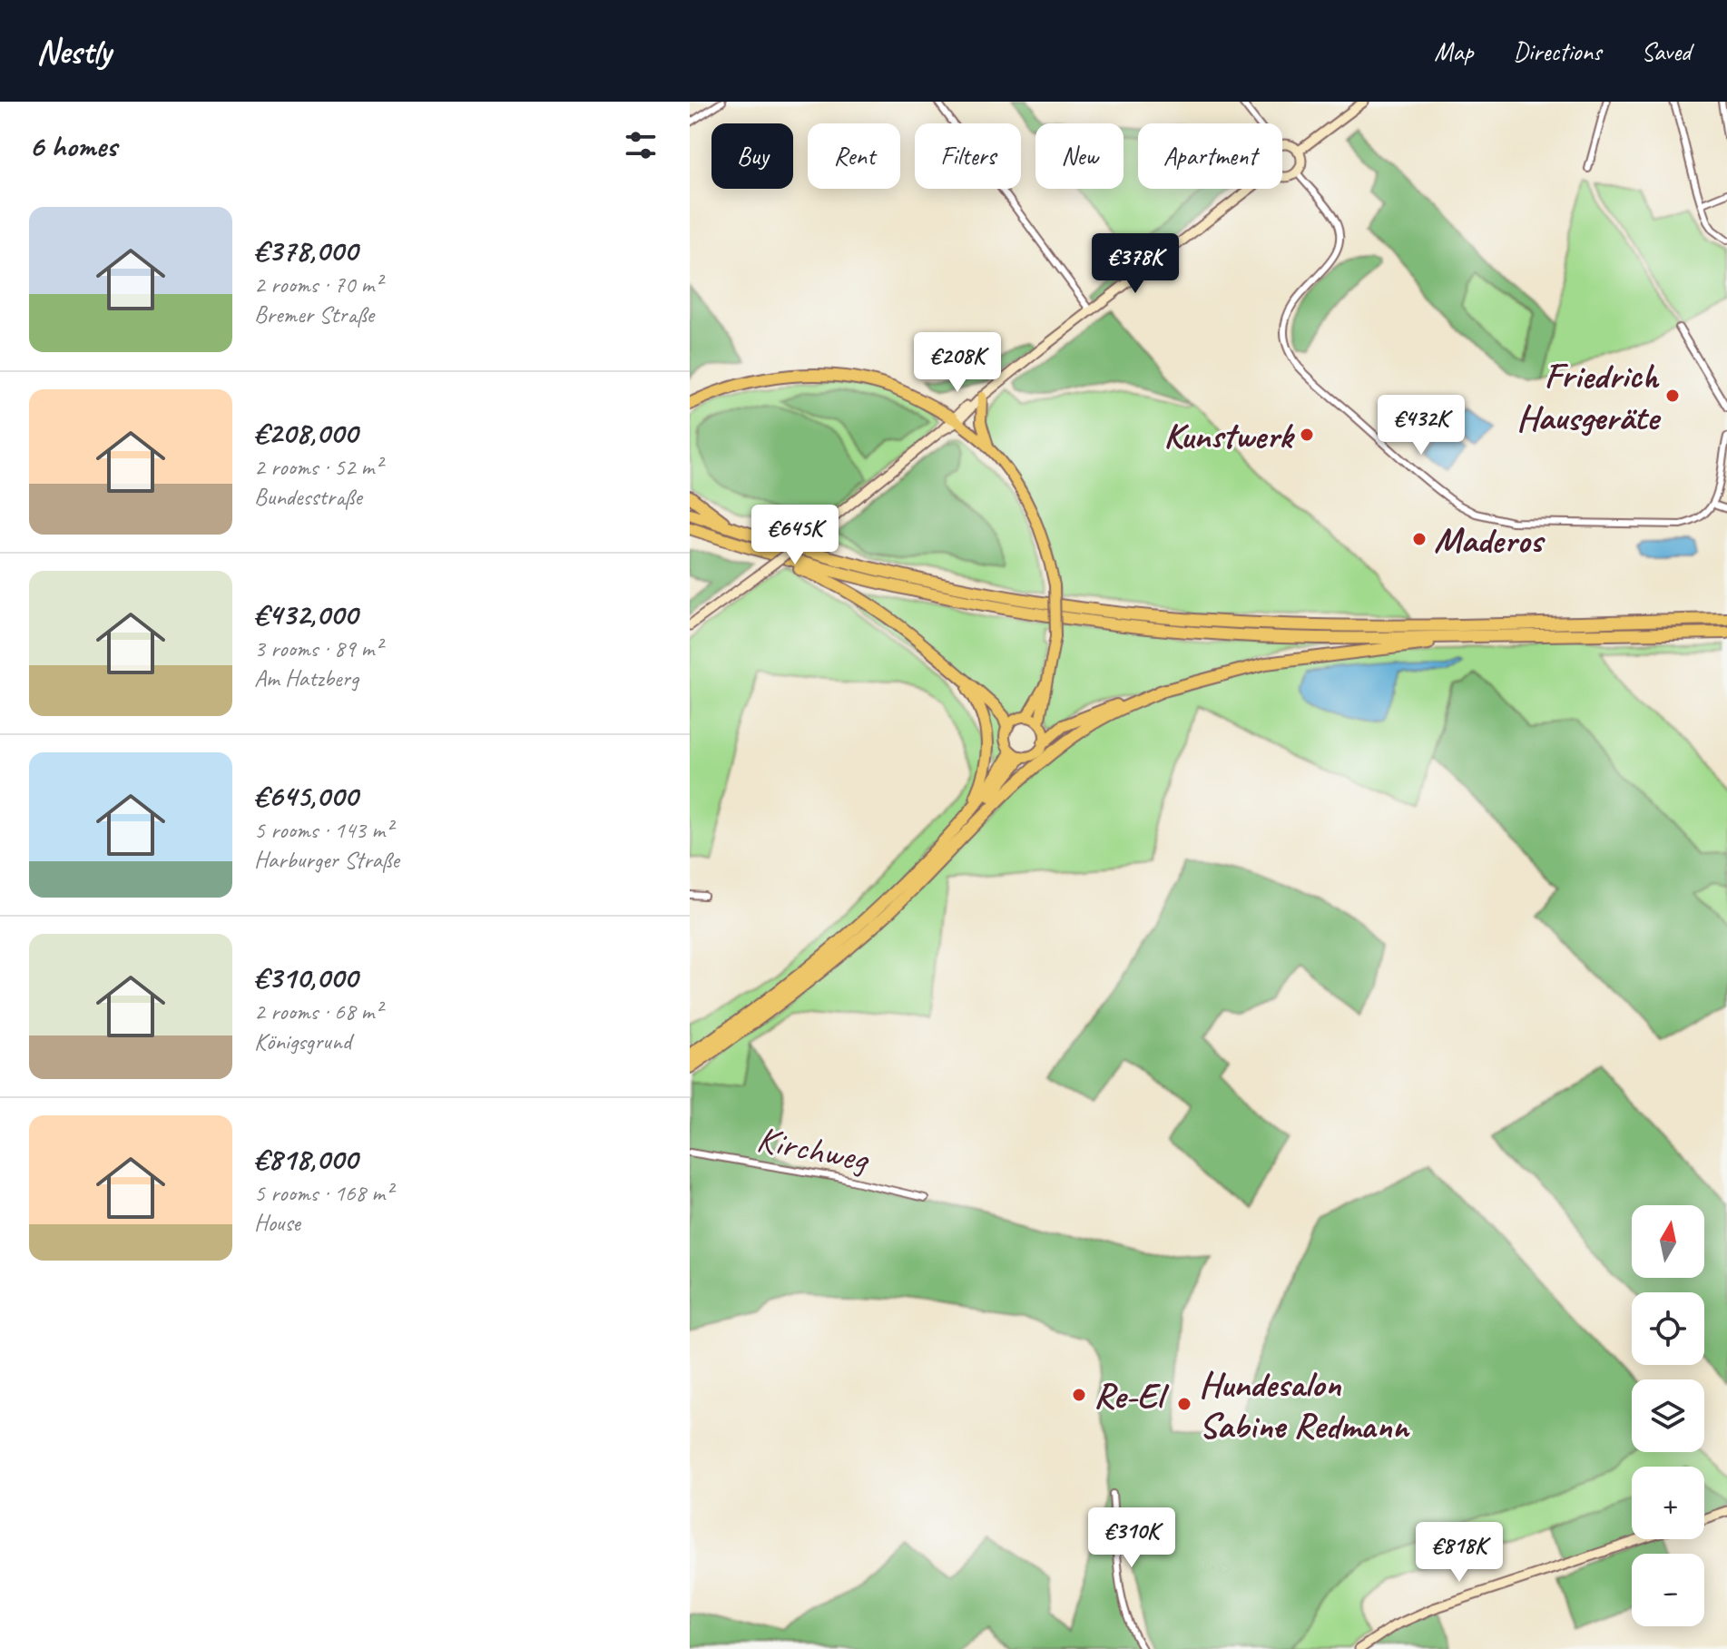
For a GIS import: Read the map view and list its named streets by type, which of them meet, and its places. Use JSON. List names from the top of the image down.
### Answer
{
  "streets": {
    "street": ["Kirchweg"]
  },
  "places": [
    "Friedrich Hausgeräte",
    "Kunstwerk",
    "Maderos",
    "Re-El",
    "Hundesalon Sabine Redmann"
  ],
  "north": "top",
  "page": {
    "header": "Nestly",
    "nav": ["Map", "Directions", "Saved"],
    "heading": "6 homes",
    "chip": [
      "Buy",
      "Rent",
      "Filters",
      "New",
      "Apartment"
    ],
    "list": [
      {
        "name": "€378,000",
        "note": "2 rooms · 70 m² · Bremer Straße"
      },
      {
        "name": "€208,000",
        "note": "2 rooms · 52 m² · Bundesstraße"
      },
      {
        "name": "€432,000",
        "note": "3 rooms · 89 m² · Am Hatzberg"
      },
      {
        "name": "€645,000",
        "note": "5 rooms · 143 m² · Harburger Straße"
      },
      {
        "name": "€310,000",
        "note": "2 rooms · 68 m² · Königsgrund"
      },
      {
        "name": "€818,000",
        "note": "5 rooms · 168 m² · House"
      }
    ],
    "price": [
      "€378K",
      "€208K",
      "€432K",
      "€645K",
      "€310K",
      "€818K"
    ],
    "map_buttons": ["+", "−"]
  }
}
